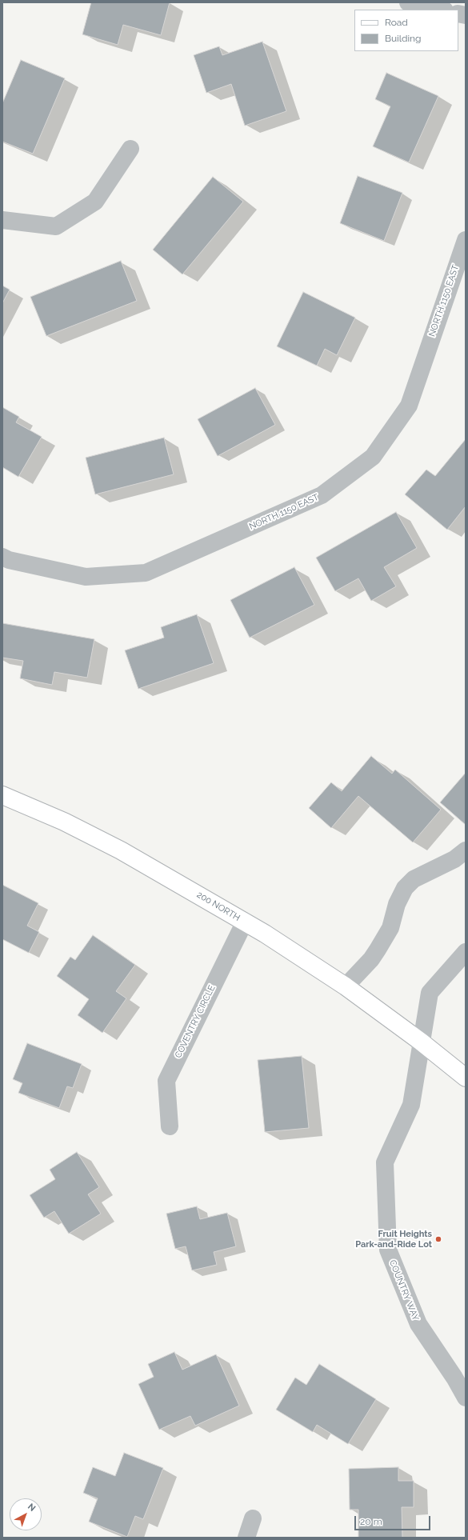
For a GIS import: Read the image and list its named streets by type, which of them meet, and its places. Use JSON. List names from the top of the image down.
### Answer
{
  "streets": {
    "main road": ["200 NORTH"],
    "street": ["NORTH 1150 EAST", "COVENTRY CIRCLE", "COUNTRY WAY"]
  },
  "crossings": [
    ["200 NORTH", "COVENTRY CIRCLE"],
    ["200 NORTH", "COUNTRY WAY"]
  ],
  "places": ["Fruit Heights Park-and-Ride Lot"],
  "legend": ["Road", "Building"],
  "scale_bar": "20 m",
  "north": "top right"
}
